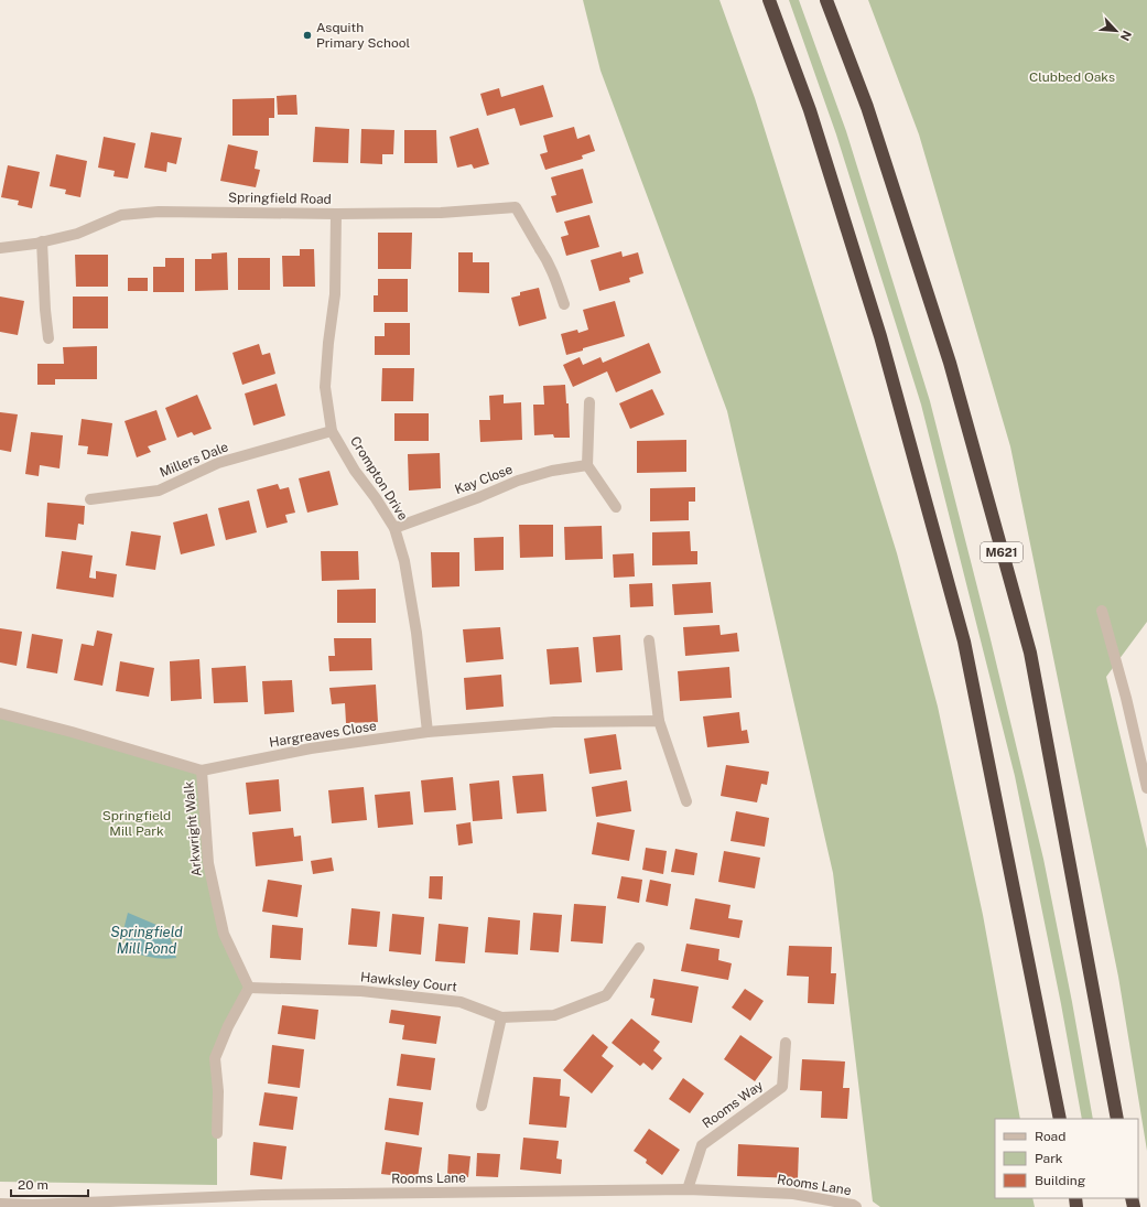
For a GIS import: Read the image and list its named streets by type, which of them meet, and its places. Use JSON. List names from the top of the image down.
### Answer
{
  "streets": {
    "highway": ["M621"],
    "street": [
      "Springfield Road",
      "Millers Dale",
      "Crompton Drive",
      "Kay Close",
      "Hargreaves Close",
      "Arkwright Walk",
      "Hawksley Court",
      "Rooms Way",
      "Rooms Lane"
    ]
  },
  "crossings": [
    ["Springfield Road", "Crompton Drive"],
    ["Millers Dale", "Crompton Drive"],
    ["Crompton Drive", "Kay Close"],
    ["Crompton Drive", "Hargreaves Close"],
    ["Hargreaves Close", "Arkwright Walk"],
    ["Arkwright Walk", "Hawksley Court"],
    ["Rooms Way", "Rooms Lane"]
  ],
  "water": ["Springfield Mill Pond"],
  "parks": ["Clubbed Oaks", "Springfield Mill Park"],
  "places": ["Asquith Primary School"],
  "legend": ["Road", "Park", "Building"],
  "scale_bar": "20 m",
  "north": "bottom right"
}
